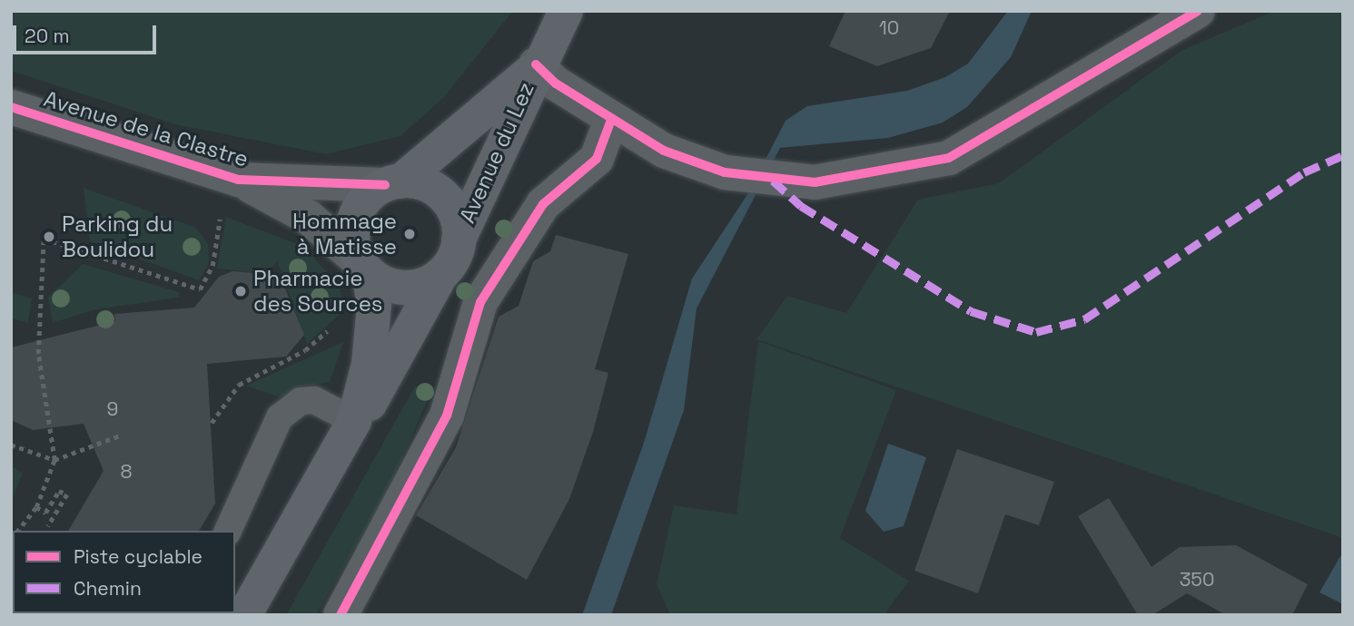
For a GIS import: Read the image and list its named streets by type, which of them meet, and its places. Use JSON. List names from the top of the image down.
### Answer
{
  "streets": {
    "street": ["Avenue de la Clastre", "Avenue du Lez"]
  },
  "crossings": [
    ["Avenue de la Clastre", "Avenue du Lez"]
  ],
  "places": ["Hommage à Matisse", "Parking du Boulidou", "Pharmacie des Sources"],
  "house_numbers": [
    "10",
    "9",
    "8",
    "350"
  ],
  "legend": ["Piste cyclable", "Chemin"],
  "scale_bar": "20 m"
}
